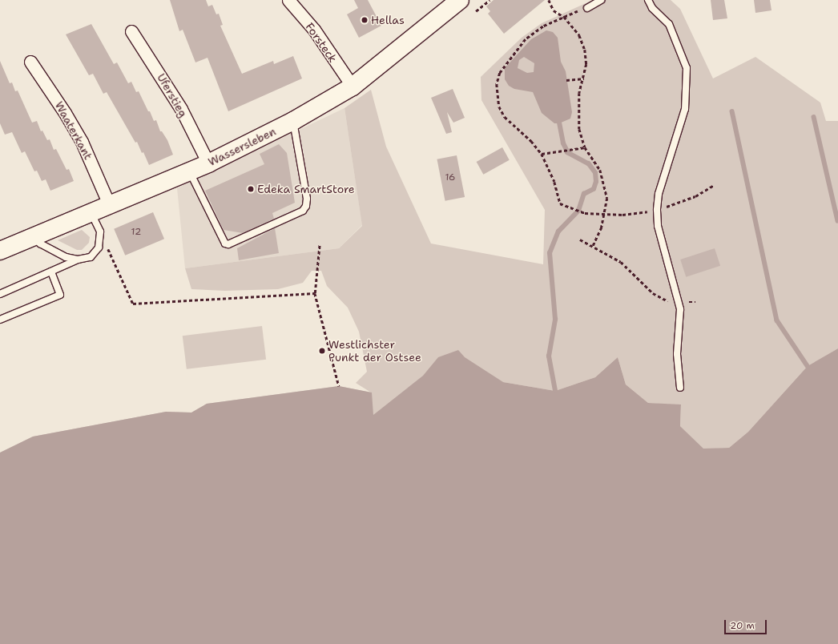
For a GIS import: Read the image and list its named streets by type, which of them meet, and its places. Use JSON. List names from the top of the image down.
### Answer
{
  "streets": {
    "street": [
      "Forsteck",
      "Uferstieg",
      "Waaterkant",
      "Wassersleben"
    ]
  },
  "crossings": [
    ["Forsteck", "Wassersleben"],
    ["Uferstieg", "Wassersleben"],
    ["Waaterkant", "Wassersleben"]
  ],
  "places": ["Hellas", "Edeka SmartStore", "Westlichster Punkt der Ostsee"],
  "house_numbers": ["16", "12"],
  "scale_bar": "20 m"
}
